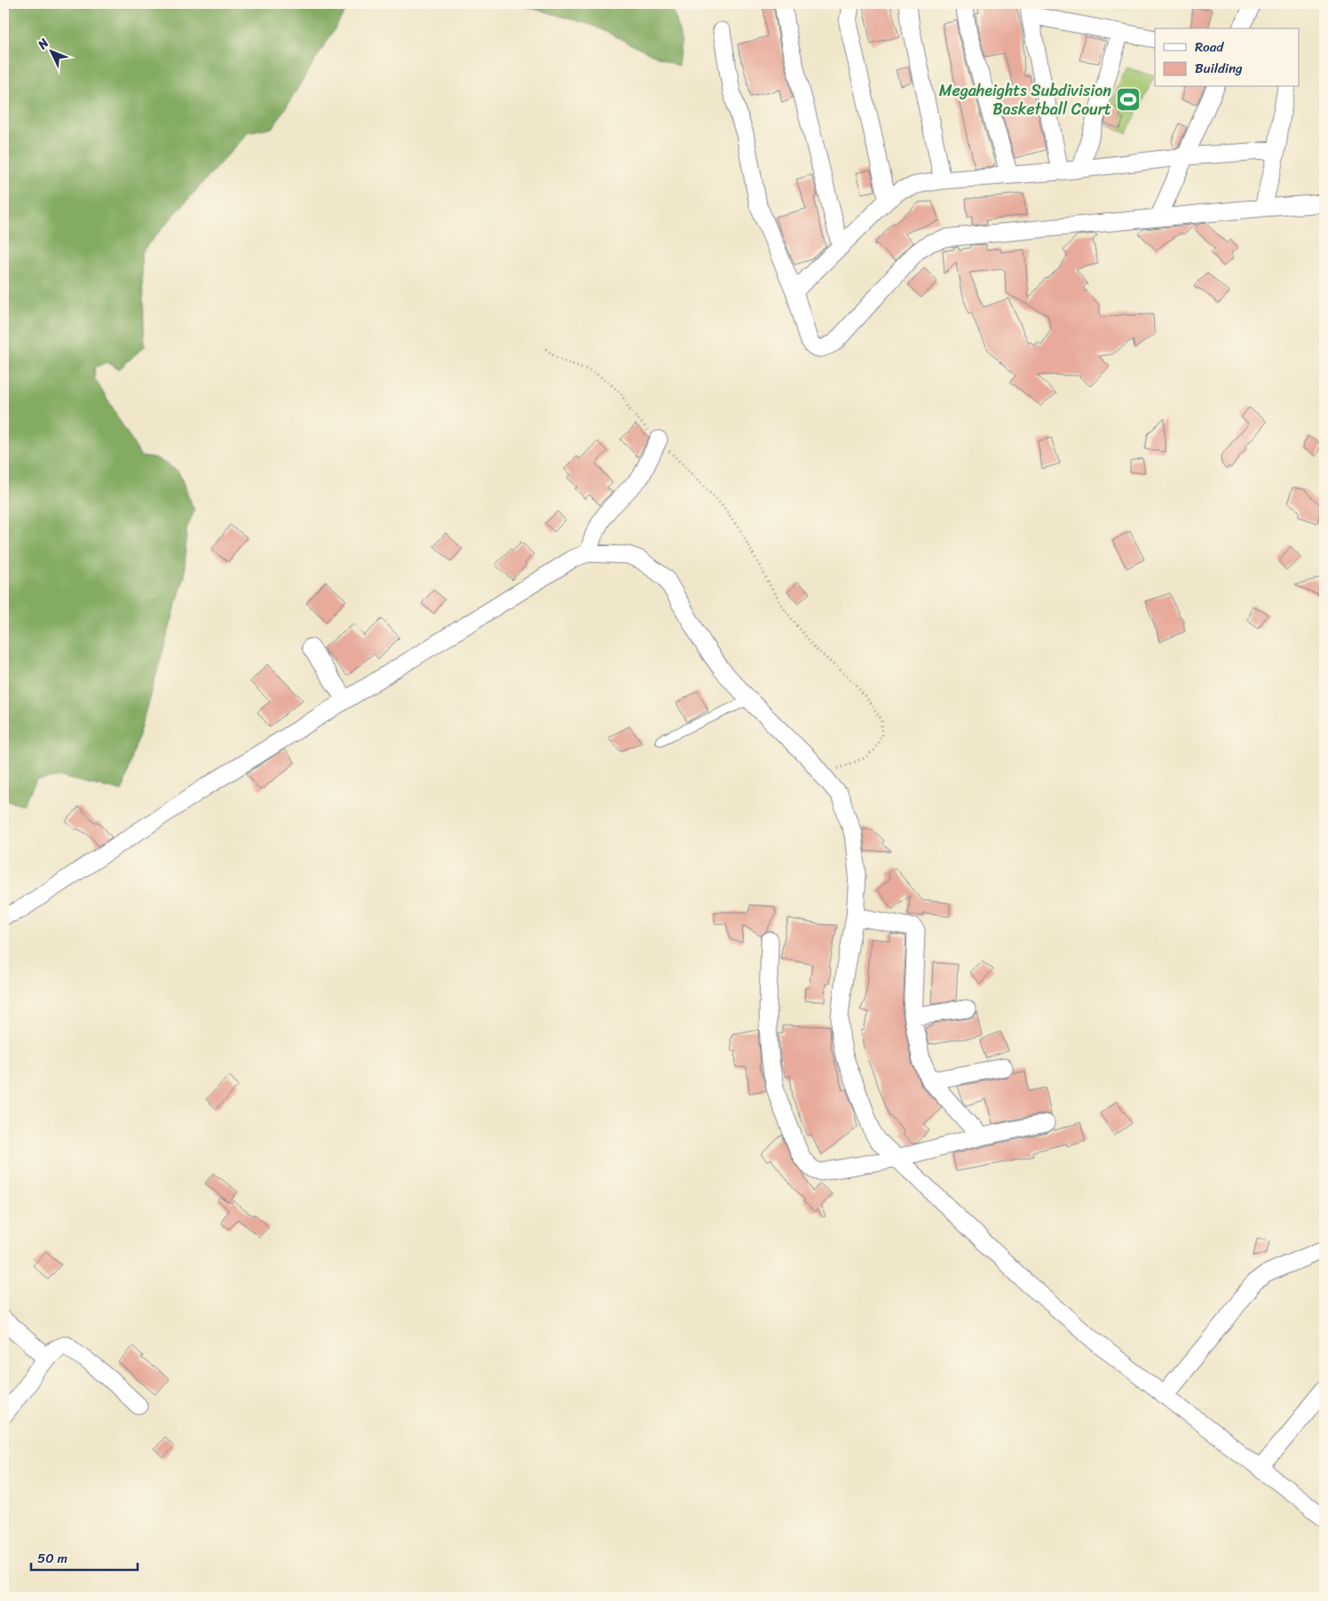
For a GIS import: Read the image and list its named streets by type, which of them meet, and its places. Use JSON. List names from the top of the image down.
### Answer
{
  "places": {
    "sports": ["Megaheights Subdivision Basketball Court"]
  },
  "legend": ["Road", "Building"],
  "scale_bar": "50 m",
  "north": "top left"
}
